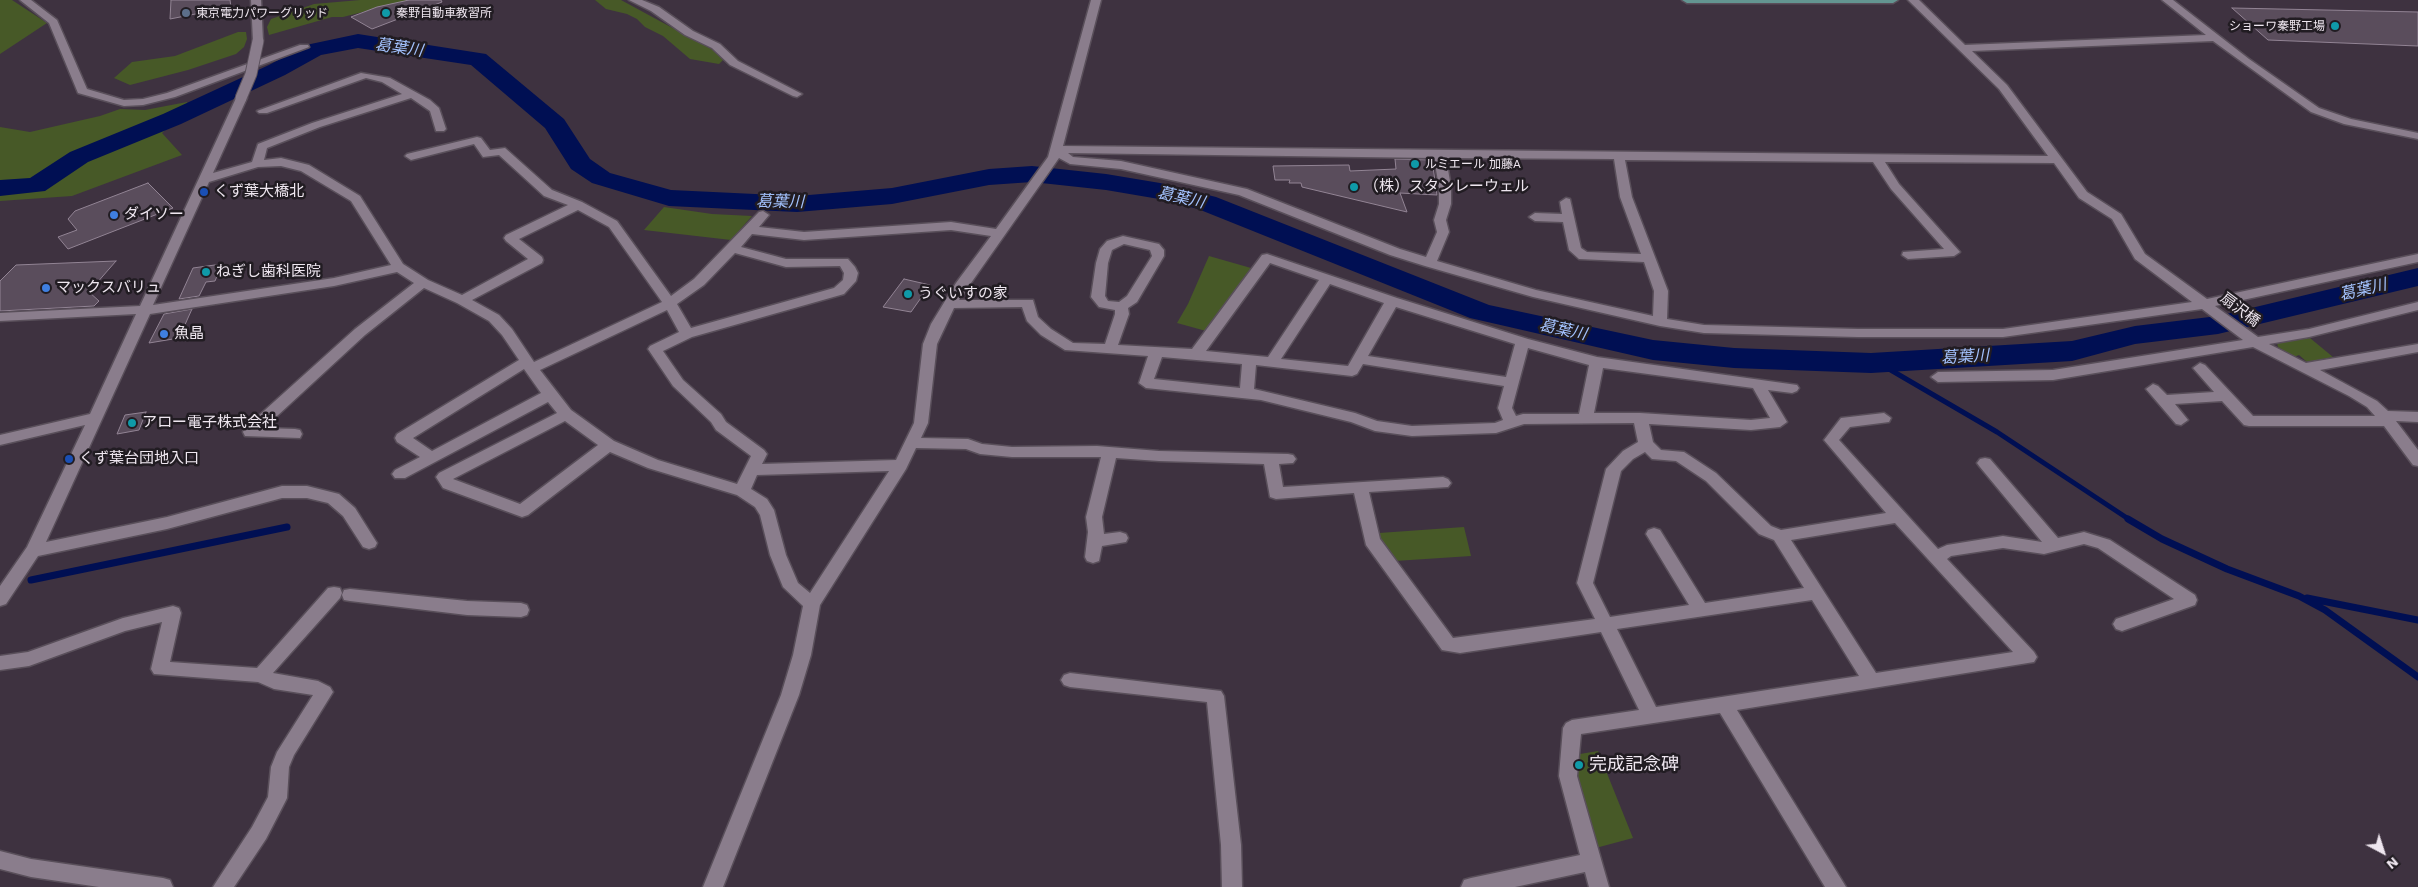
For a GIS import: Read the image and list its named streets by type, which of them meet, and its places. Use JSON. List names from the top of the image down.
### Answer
{
  "streets": {
    "street": ["扇沢橋"]
  },
  "water": ["葛葉川"],
  "places": [
    "東京電力パワーグリッド",
    "秦野自動車教習所",
    "ショーワ秦野工場",
    "ルミエール 加藤A",
    "（株）スタンレーウェル",
    "くず葉大橋北",
    "ダイソー",
    "ねぎし歯科医院",
    "マックスバリュ",
    "うぐいすの家",
    "魚晶",
    "アロー電子株式会社",
    "くず葉台団地入口",
    "完成記念碑"
  ],
  "north": "bottom right"
}
